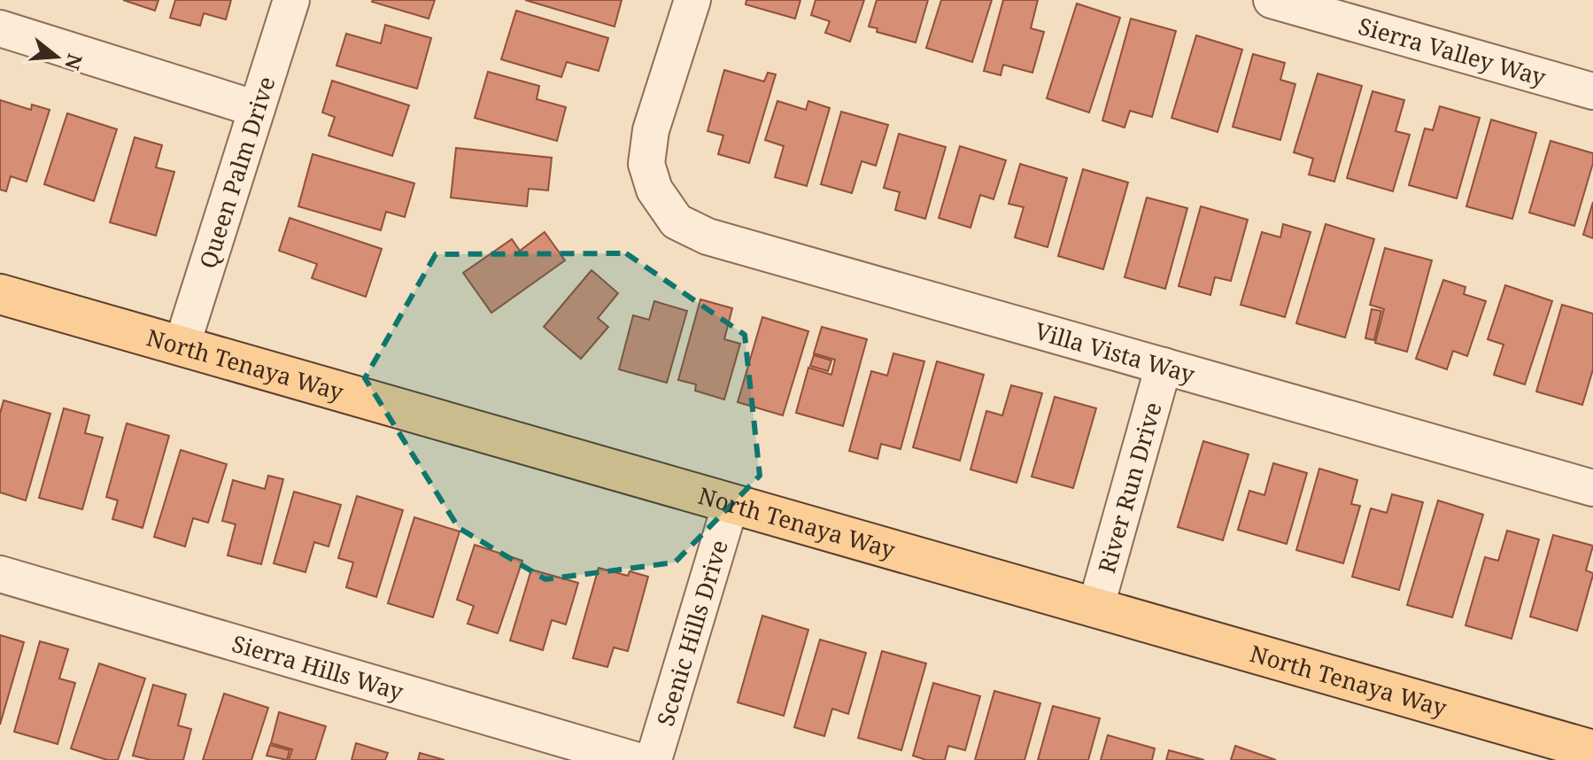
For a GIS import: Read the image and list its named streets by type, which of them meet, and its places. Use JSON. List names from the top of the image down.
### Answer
{
  "streets": {
    "main road": ["North Tenaya Way"],
    "street": [
      "Sierra Valley Way",
      "Queen Palm Drive",
      "Villa Vista Way",
      "River Run Drive",
      "Scenic Hills Drive",
      "Sierra Hills Way"
    ]
  },
  "crossings": [
    ["Queen Palm Drive", "North Tenaya Way"],
    ["Villa Vista Way", "River Run Drive"],
    ["North Tenaya Way", "River Run Drive"],
    ["North Tenaya Way", "Scenic Hills Drive"]
  ],
  "north": "right"
}
